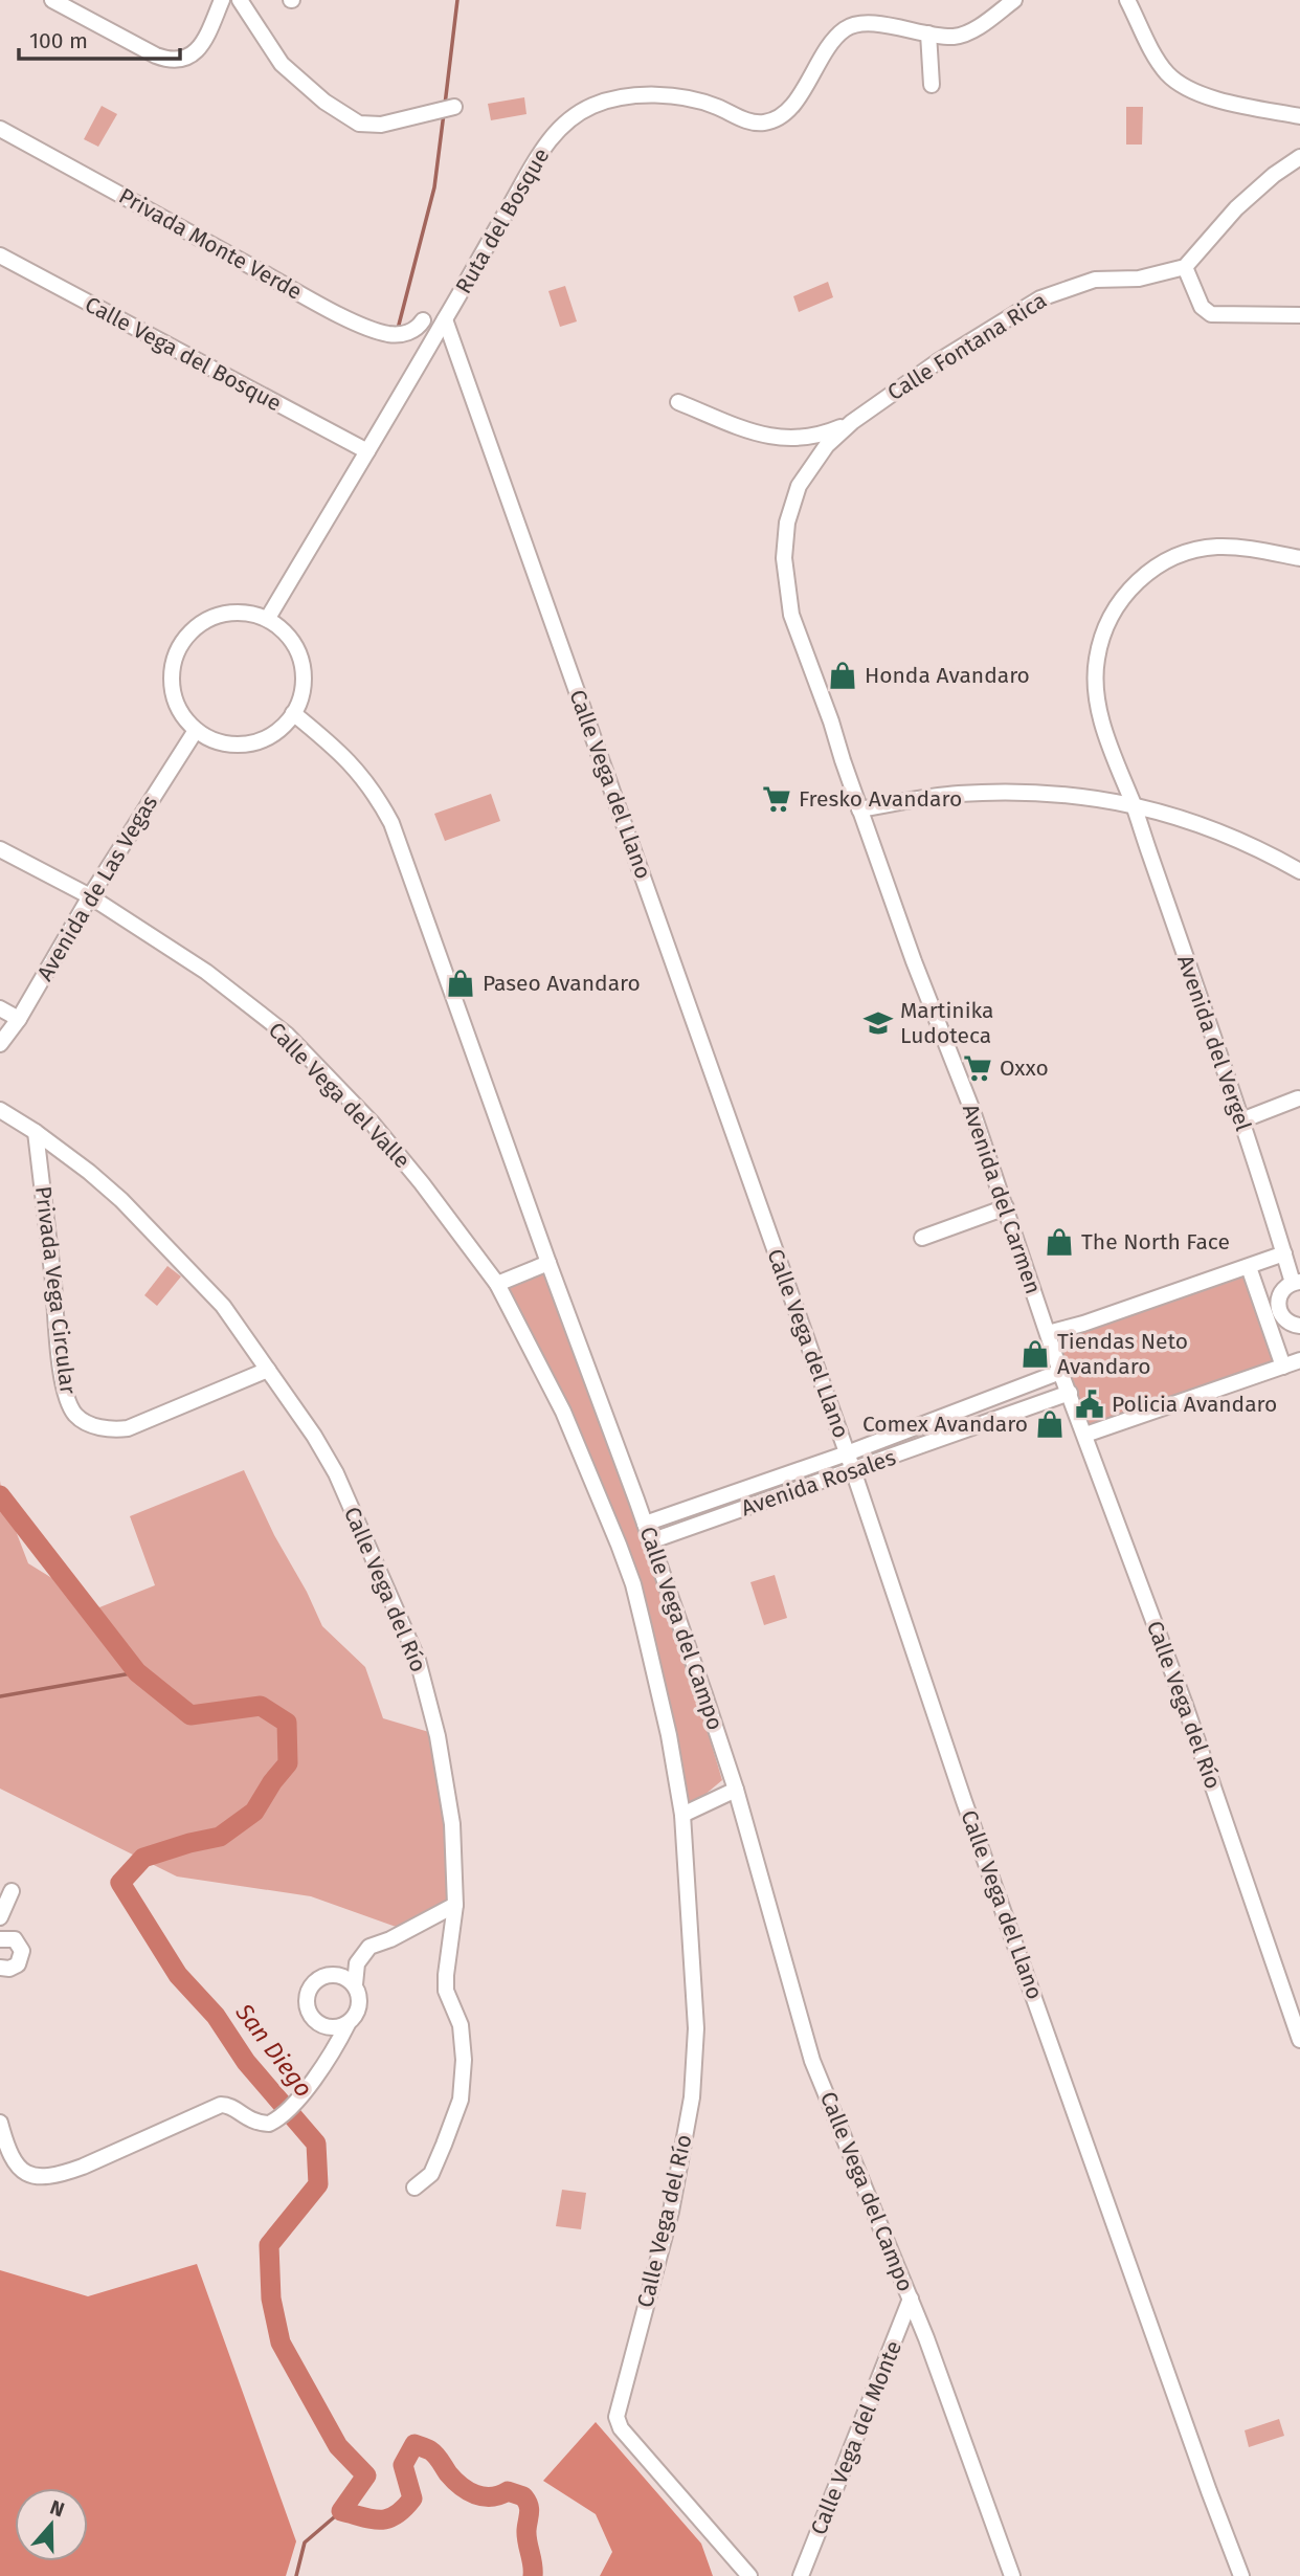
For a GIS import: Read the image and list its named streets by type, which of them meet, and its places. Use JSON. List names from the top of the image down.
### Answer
{
  "streets": {
    "street": [
      "Ruta del Bosque",
      "Privada Monte Verde",
      "Calle Fontana Rica",
      "Calle Vega del Bosque",
      "Calle Vega del Llano",
      "Avenida de Las Vegas",
      "Avenida del Vergel",
      "Calle Vega del Valle",
      "Avenida del Carmen",
      "Privada Vega Circular",
      "Avenida Rosales",
      "Calle Vega del Río",
      "Calle Vega del Campo",
      "Calle Vega del Monte"
    ]
  },
  "crossings": [
    ["Ruta del Bosque", "Calle Vega del Bosque"],
    ["Ruta del Bosque", "Calle Vega del Llano"],
    ["Ruta del Bosque", "Avenida de Las Vegas"],
    ["Ruta del Bosque", "Calle Vega del Campo"],
    ["Calle Fontana Rica", "Avenida del Carmen"],
    ["Calle Vega del Llano", "Avenida Rosales"],
    ["Avenida de Las Vegas", "Calle Vega del Valle"],
    ["Avenida de Las Vegas", "Calle Vega del Campo"],
    ["Calle Vega del Valle", "Calle Vega del Campo"],
    ["Avenida del Carmen", "Avenida Rosales"],
    ["Avenida del Carmen", "Calle Vega del Río"],
    ["Privada Vega Circular", "Calle Vega del Río"],
    ["Avenida Rosales", "Calle Vega del Río"],
    ["Avenida Rosales", "Calle Vega del Campo"],
    ["Calle Vega del Río", "Calle Vega del Campo"],
    ["Calle Vega del Campo", "Calle Vega del Monte"]
  ],
  "water": ["San Diego"],
  "places": {
    "shop": [
      "Honda Avandaro",
      "Paseo Avandaro",
      "The North Face",
      "Tiendas Neto Avandaro",
      "Comex Avandaro"
    ],
    "supermarket": ["Fresko Avandaro", "Oxxo"],
    "school or university": ["Martinika Ludoteca"],
    "public building": ["Policia Avandaro"]
  },
  "scale_bar": "100 m",
  "north": "top"
}
